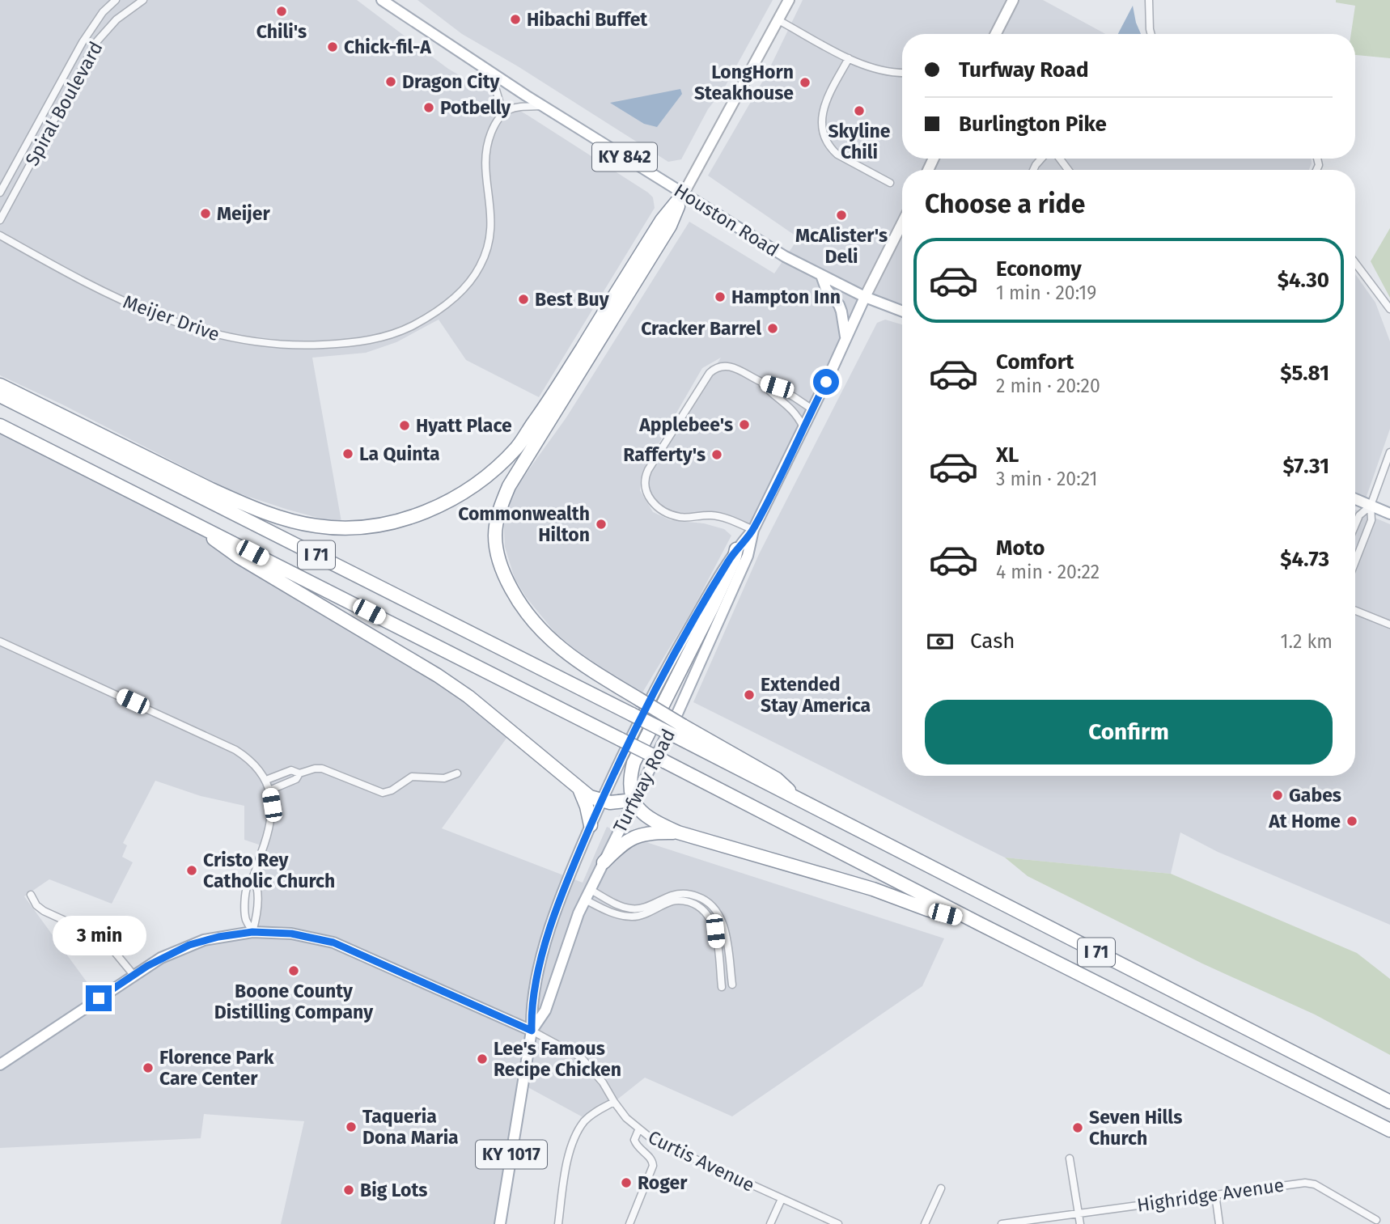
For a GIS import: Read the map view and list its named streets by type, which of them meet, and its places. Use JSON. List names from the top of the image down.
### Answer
{
  "streets": {
    "highway": ["I 71"],
    "main road": [
      "KY 842",
      "Houston Road",
      "Turfway Road",
      "KY 1017"
    ],
    "street": [
      "Spiral Boulevard",
      "Meijer Drive",
      "Curtis Avenue",
      "Highridge Avenue"
    ]
  },
  "crossings": [
    ["Houston Road", "Turfway Road"],
    ["Turfway Road", "Curtis Avenue"]
  ],
  "places": [
    "Chili's",
    "Hibachi Buffet",
    "Chick-fil-A",
    "Dragon City",
    "LongHorn Steakhouse",
    "Potbelly",
    "Skyline Chili",
    "Meijer",
    "McAlister's Deli",
    "Hampton Inn",
    "Best Buy",
    "Cracker Barrel",
    "Applebee's",
    "Hyatt Place",
    "La Quinta",
    "Rafferty's",
    "Commonwealth Hilton",
    "Extended Stay America",
    "Gabes",
    "At Home",
    "Cristo Rey Catholic Church",
    "Boone County Distilling Company",
    "Lee's Famous Recipe Chicken",
    "Florence Park Care Center",
    "Taqueria Dona Maria",
    "Seven Hills Church",
    "Roger",
    "Big Lots"
  ],
  "page": {
    "banner": ["Turfway Road", "Burlington Pike"],
    "heading": "Choose a ride",
    "list": [
      {
        "name": "Economy",
        "note": "1 min · 20:19",
        "value": "$4.30"
      },
      {
        "name": "Comfort",
        "note": "2 min · 20:20",
        "value": "$5.81"
      },
      {
        "name": "XL",
        "note": "3 min · 20:21",
        "value": "$7.31"
      },
      {
        "name": "Moto",
        "note": "4 min · 20:22",
        "value": "$4.73"
      }
    ],
    "pay": ["Cash", "1.2 km"],
    "buttons": "Confirm",
    "bubble": "3 min"
  }
}
